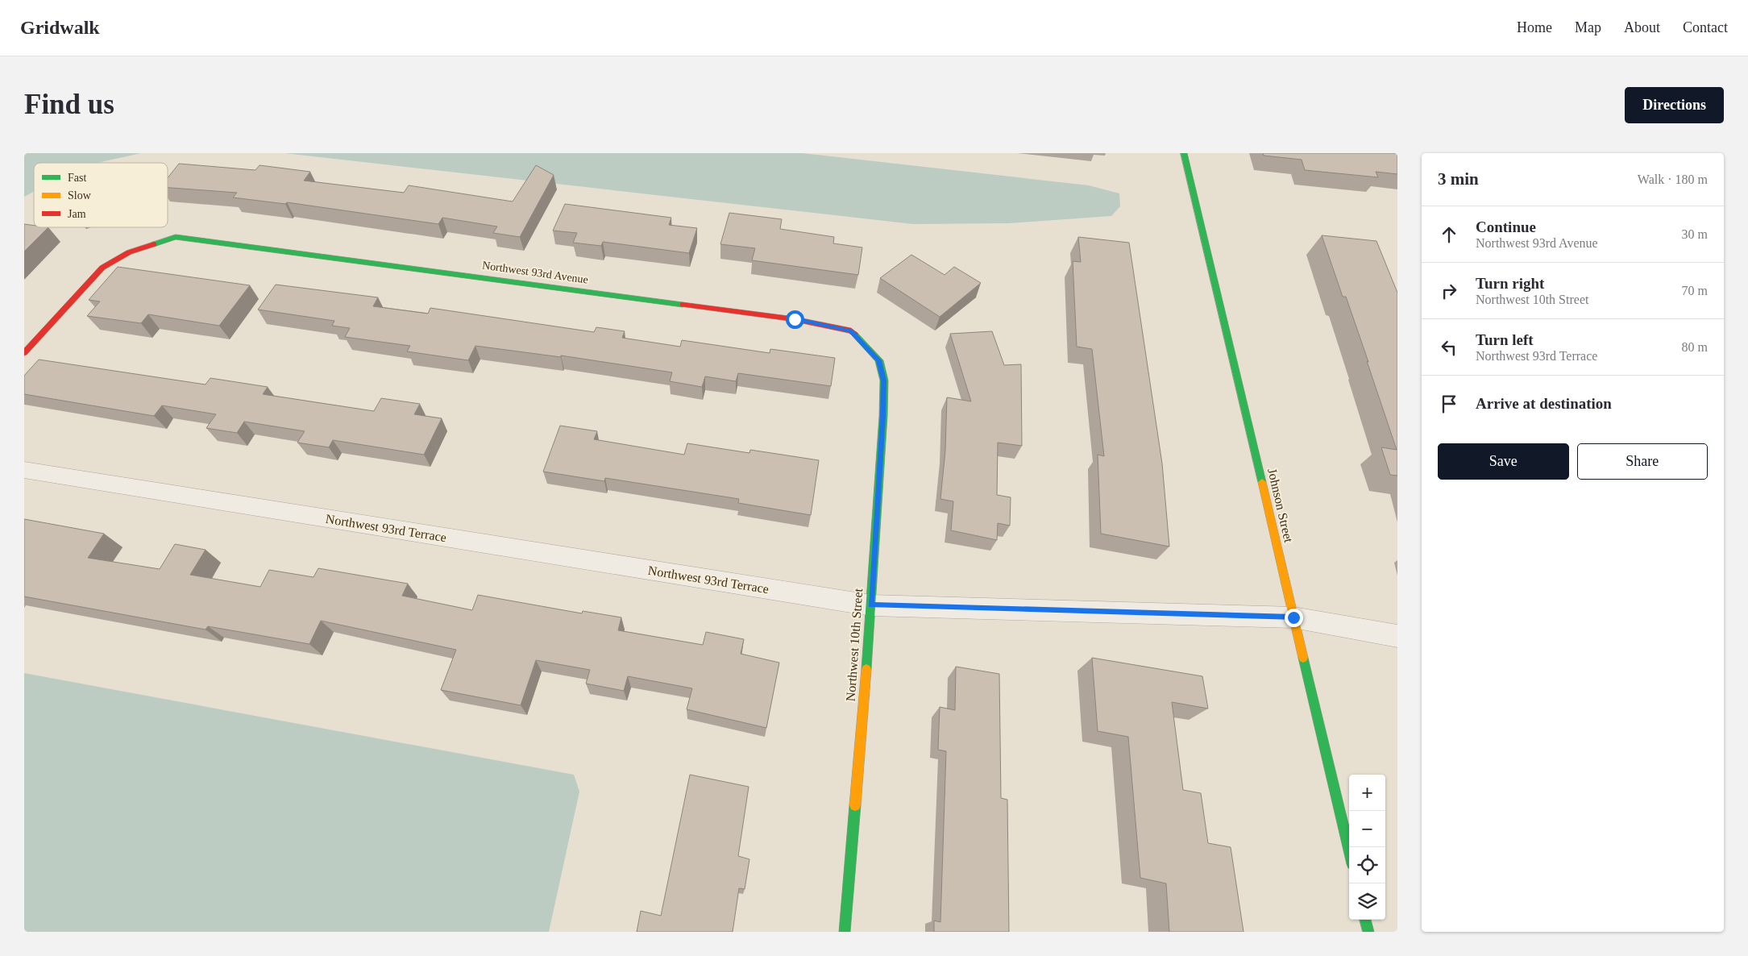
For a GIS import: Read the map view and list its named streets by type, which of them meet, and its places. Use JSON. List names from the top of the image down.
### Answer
{
  "streets": {
    "street": [
      "Northwest 93rd Avenue",
      "Johnson Street",
      "Northwest 93rd Terrace",
      "Northwest 10th Street"
    ]
  },
  "crossings": [
    ["Northwest 93rd Avenue", "Northwest 10th Street"],
    ["Johnson Street", "Northwest 93rd Terrace"],
    ["Northwest 93rd Terrace", "Northwest 10th Street"]
  ],
  "legend": ["Fast", "Slow", "Jam"],
  "page": {
    "header": "Gridwalk",
    "nav": [
      "Home",
      "Map",
      "About",
      "Contact"
    ],
    "buttons": [
      "Directions",
      ["Save", "Share"]
    ],
    "title": "Find us",
    "heading": ["3 min", "Walk · 180 m"],
    "list": [
      ["Continue", "Northwest 93rd Avenue", "30 m"],
      ["Turn right", "Northwest 10th Street", "70 m"],
      ["Turn left", "Northwest 93rd Terrace", "80 m"],
      "Arrive at destination"
    ],
    "map_buttons": ["+", "−"]
  }
}
